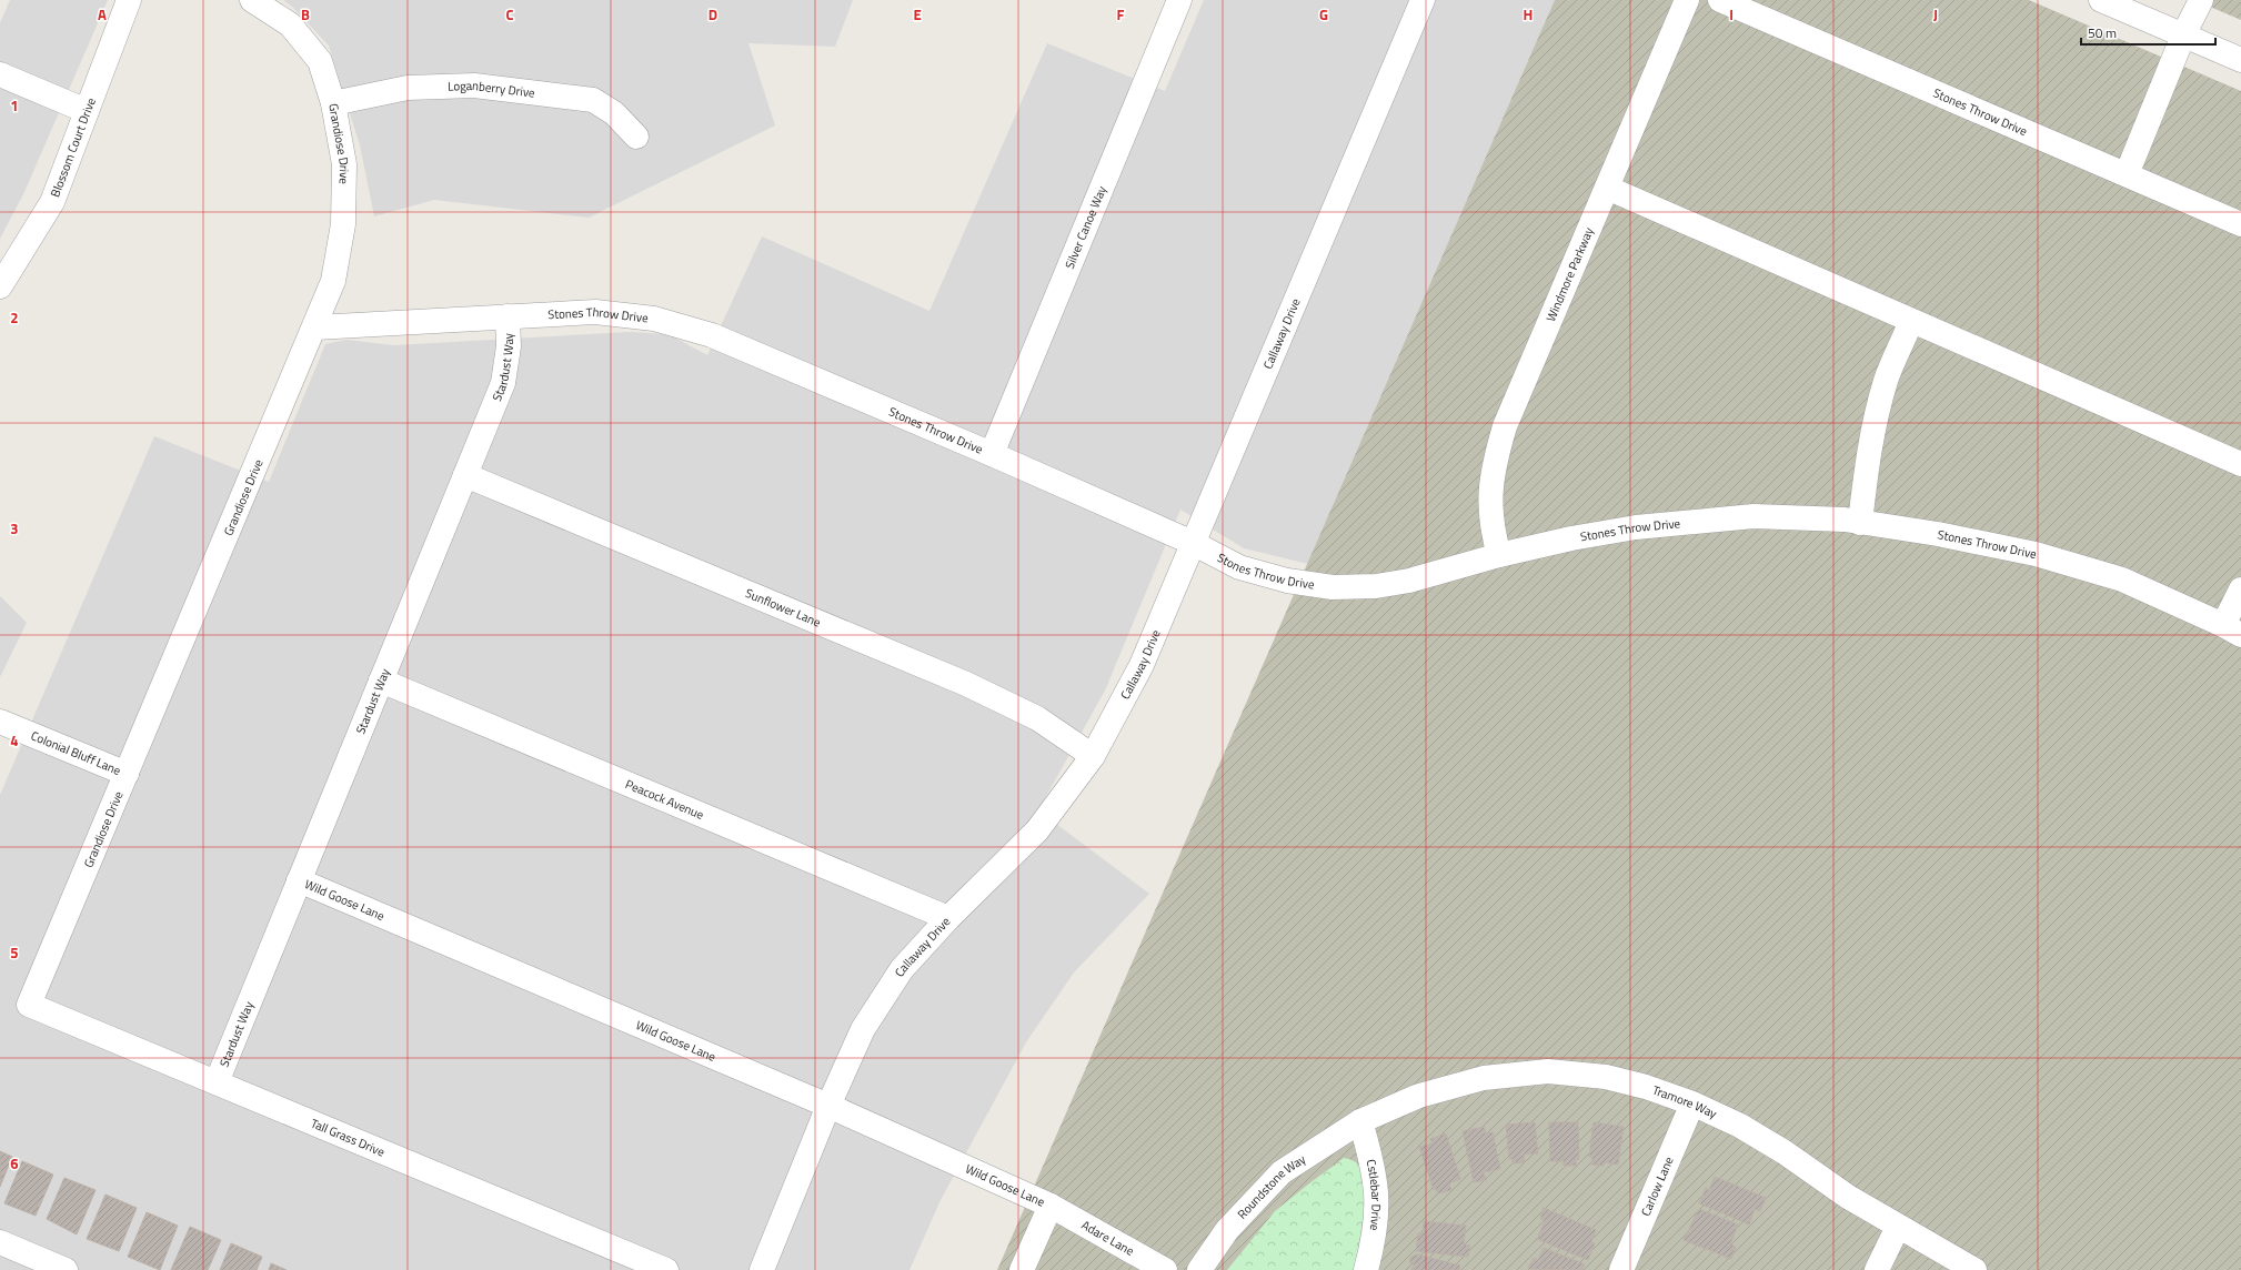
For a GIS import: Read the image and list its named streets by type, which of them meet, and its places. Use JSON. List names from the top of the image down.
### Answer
{
  "streets": {
    "street": [
      "Loganberry Drive",
      "Stones Throw Drive",
      "Grandiose Drive",
      "Blossom Court Drive",
      "Silver Canoe Way",
      "Windmore Parkway",
      "Callaway Drive",
      "Stardust Way",
      "Sunflower Lane",
      "Colonial Bluff Lane",
      "Peacock Avenue",
      "Wild Goose Lane",
      "Tramore Way",
      "Tall Grass Drive",
      "Carlow Lane",
      "Roundstone Way",
      "Cstlebar Drive",
      "Adare Lane"
    ]
  },
  "crossings": [
    ["Loganberry Drive", "Grandiose Drive"],
    ["Stones Throw Drive", "Grandiose Drive"],
    ["Stones Throw Drive", "Silver Canoe Way"],
    ["Stones Throw Drive", "Windmore Parkway"],
    ["Stones Throw Drive", "Callaway Drive"],
    ["Stones Throw Drive", "Stardust Way"],
    ["Grandiose Drive", "Colonial Bluff Lane"],
    ["Grandiose Drive", "Tall Grass Drive"],
    ["Callaway Drive", "Sunflower Lane"],
    ["Callaway Drive", "Peacock Avenue"],
    ["Callaway Drive", "Wild Goose Lane"],
    ["Stardust Way", "Sunflower Lane"],
    ["Stardust Way", "Peacock Avenue"],
    ["Stardust Way", "Wild Goose Lane"],
    ["Stardust Way", "Tall Grass Drive"],
    ["Wild Goose Lane", "Adare Lane"],
    ["Tramore Way", "Carlow Lane"],
    ["Tramore Way", "Roundstone Way"],
    ["Tramore Way", "Cstlebar Drive"],
    ["Roundstone Way", "Cstlebar Drive"]
  ],
  "scale_bar": "50 m",
  "grid": {
    "columns": [
      "A",
      "B",
      "C",
      "D",
      "E",
      "F",
      "G",
      "H",
      "I",
      "J"
    ],
    "rows": [
      "1",
      "2",
      "3",
      "4",
      "5",
      "6"
    ]
  }
}
